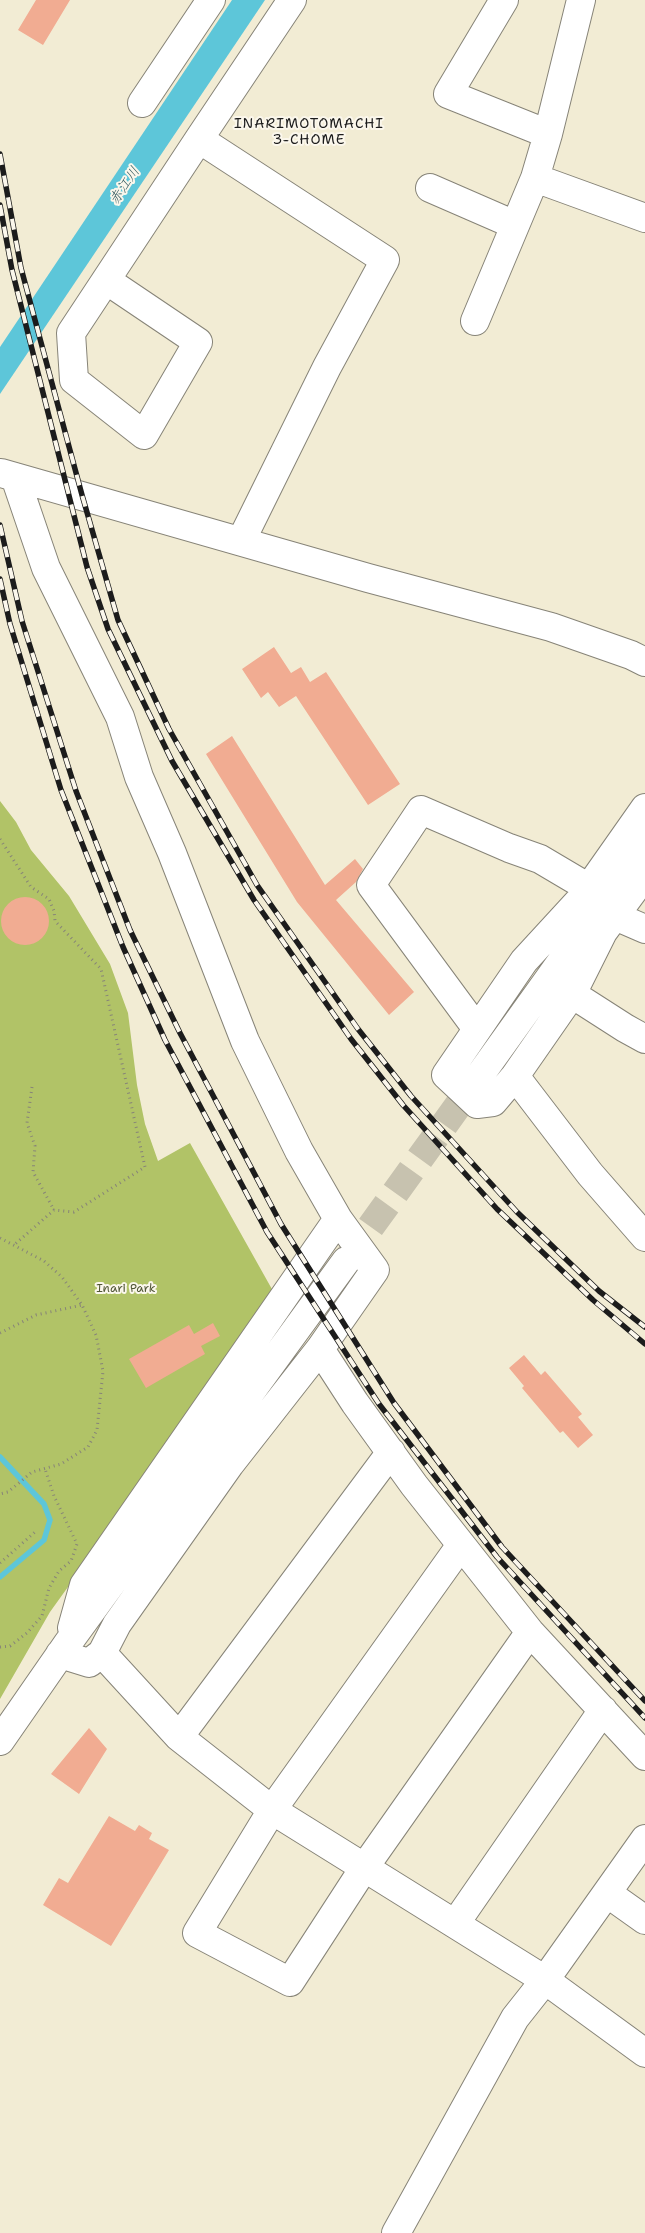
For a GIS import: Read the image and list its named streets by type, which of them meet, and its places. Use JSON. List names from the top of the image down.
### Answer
{
  "districts": ["INARIMOTOMACHI 3-CHOME"],
  "water": ["赤江川"],
  "parks": ["Inari Park"]
}
